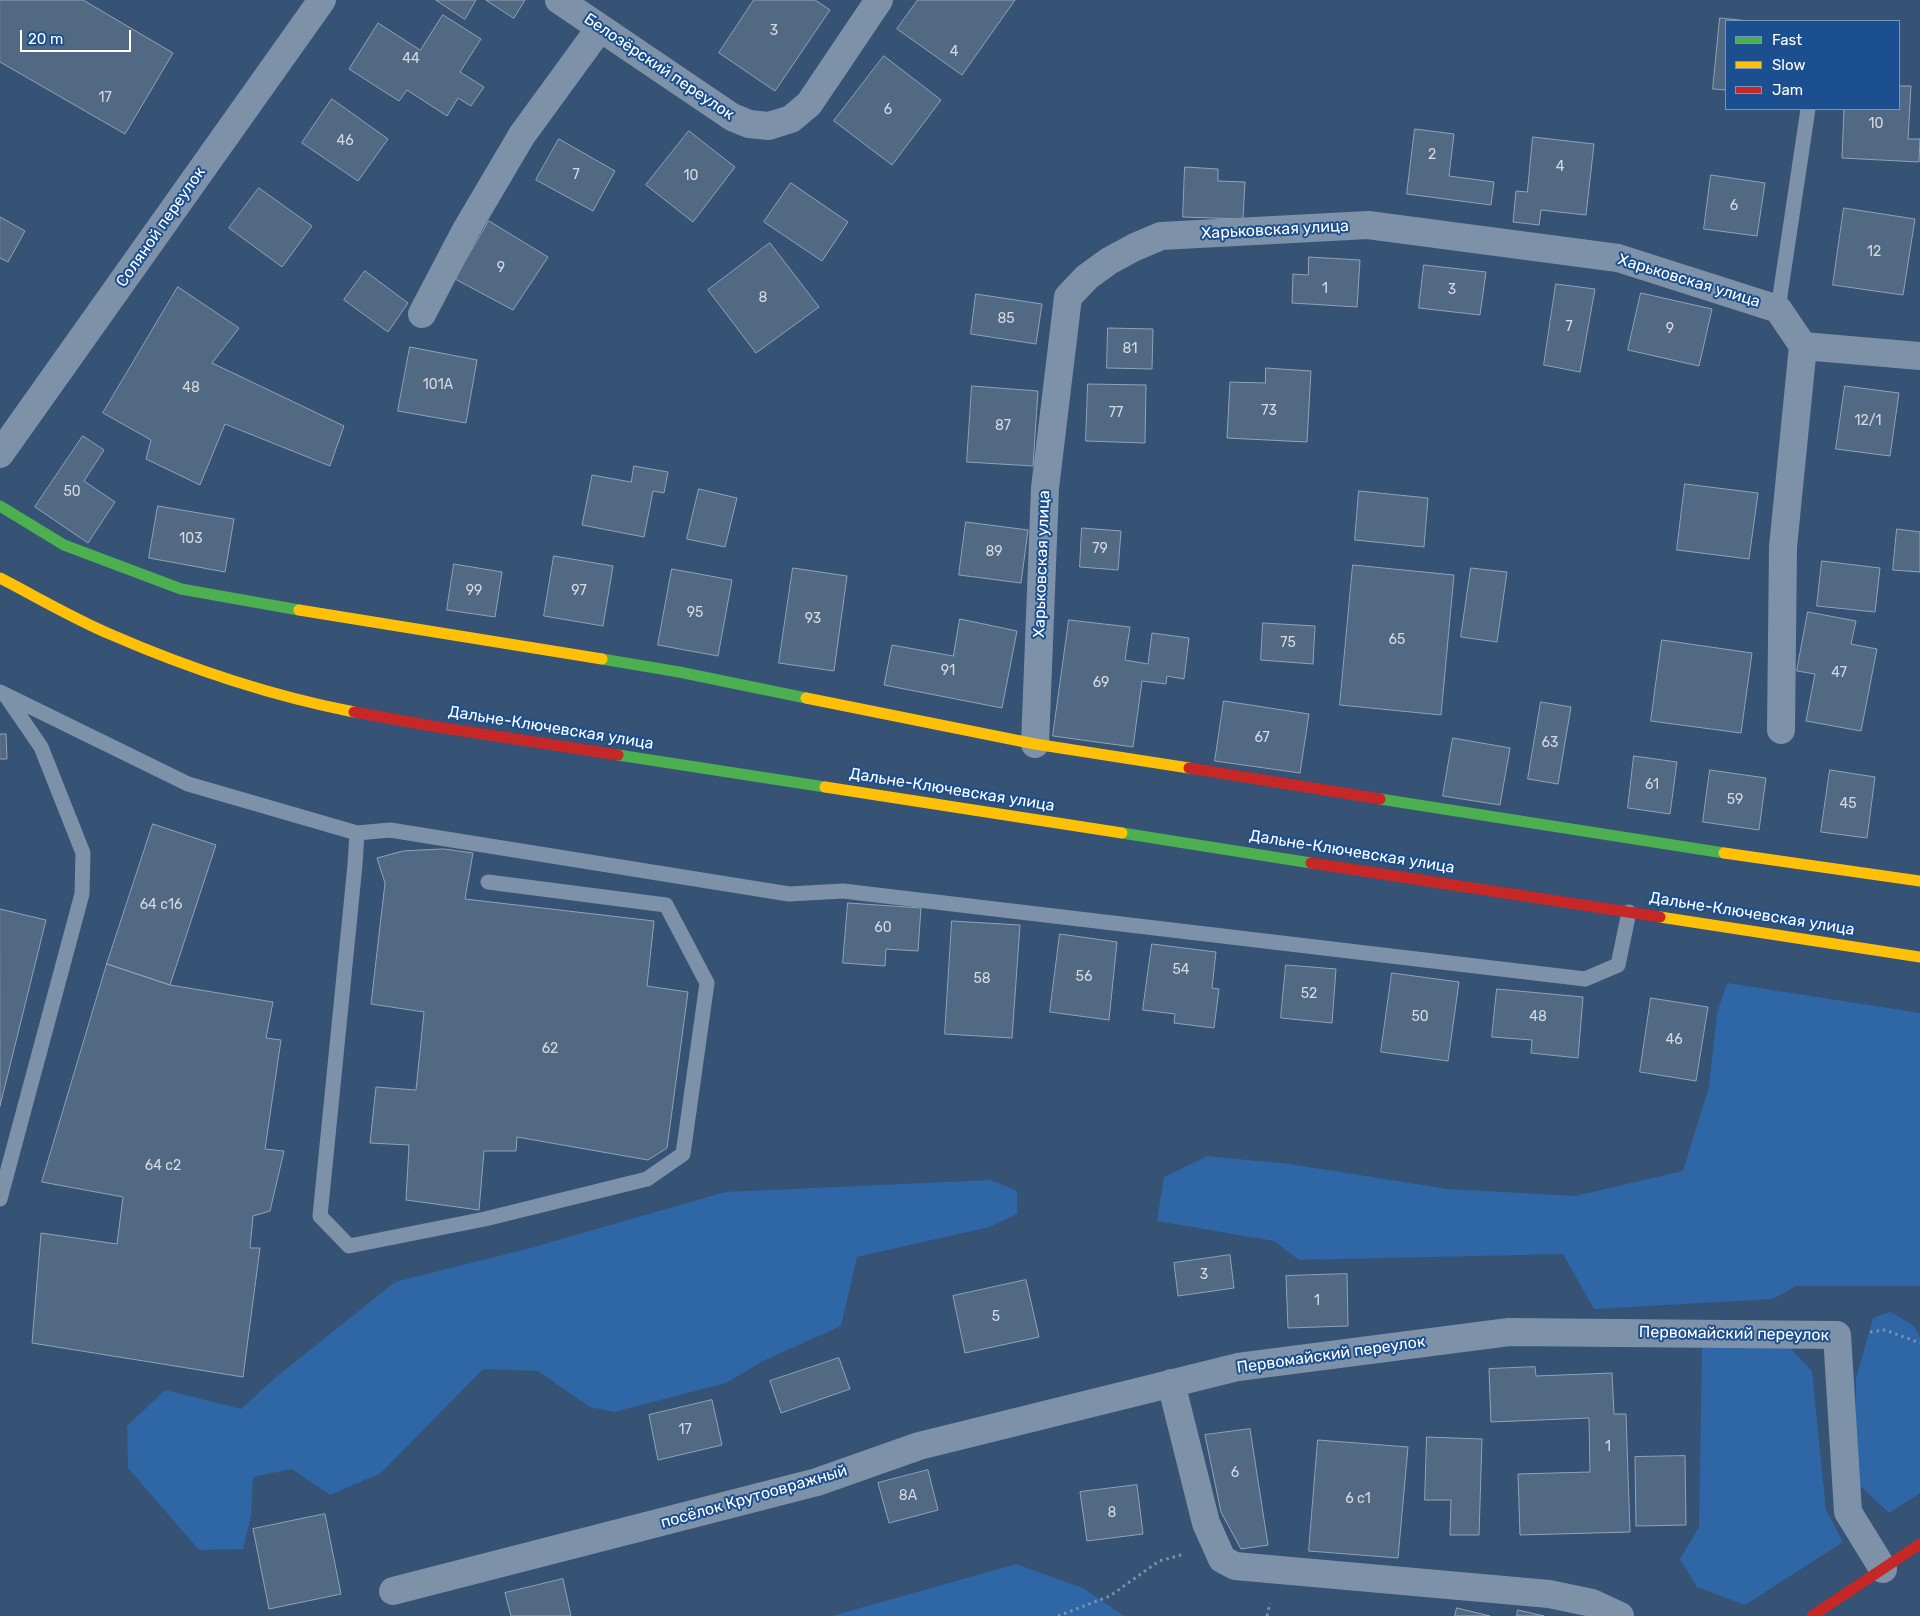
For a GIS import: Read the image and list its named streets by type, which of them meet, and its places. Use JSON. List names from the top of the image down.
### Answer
{
  "streets": {
    "main road": ["Дальне-Ключевская улица"],
    "street": [
      "Белозёрский переулок",
      "Соляной переулок",
      "Харьковская улица",
      "Первомайский переулок",
      "посёлок Крутоовражный"
    ]
  },
  "crossings": [
    ["Первомайский переулок", "посёлок Крутоовражный"]
  ],
  "house_numbers": [
    "3",
    "4",
    "44",
    "17",
    "6",
    "10",
    "46",
    "2",
    "4",
    "7",
    "10",
    "6",
    "12",
    "9",
    "1",
    "3",
    "8",
    "85",
    "7",
    "9",
    "81",
    "101А",
    "48",
    "73",
    "77",
    "12/1",
    "87",
    "50",
    "103",
    "79",
    "89",
    "99",
    "97",
    "95",
    "93",
    "65",
    "75",
    "91",
    "47",
    "69",
    "67",
    "63",
    "61",
    "59",
    "45",
    "64 с16",
    "60",
    "54",
    "56",
    "58",
    "52",
    "50",
    "48",
    "46",
    "62",
    "64 с2",
    "3",
    "1",
    "5",
    "17",
    "1",
    "6",
    "8А",
    "6 с1",
    "8"
  ],
  "legend": ["Fast", "Slow", "Jam"],
  "scale_bar": "20 m"
}
